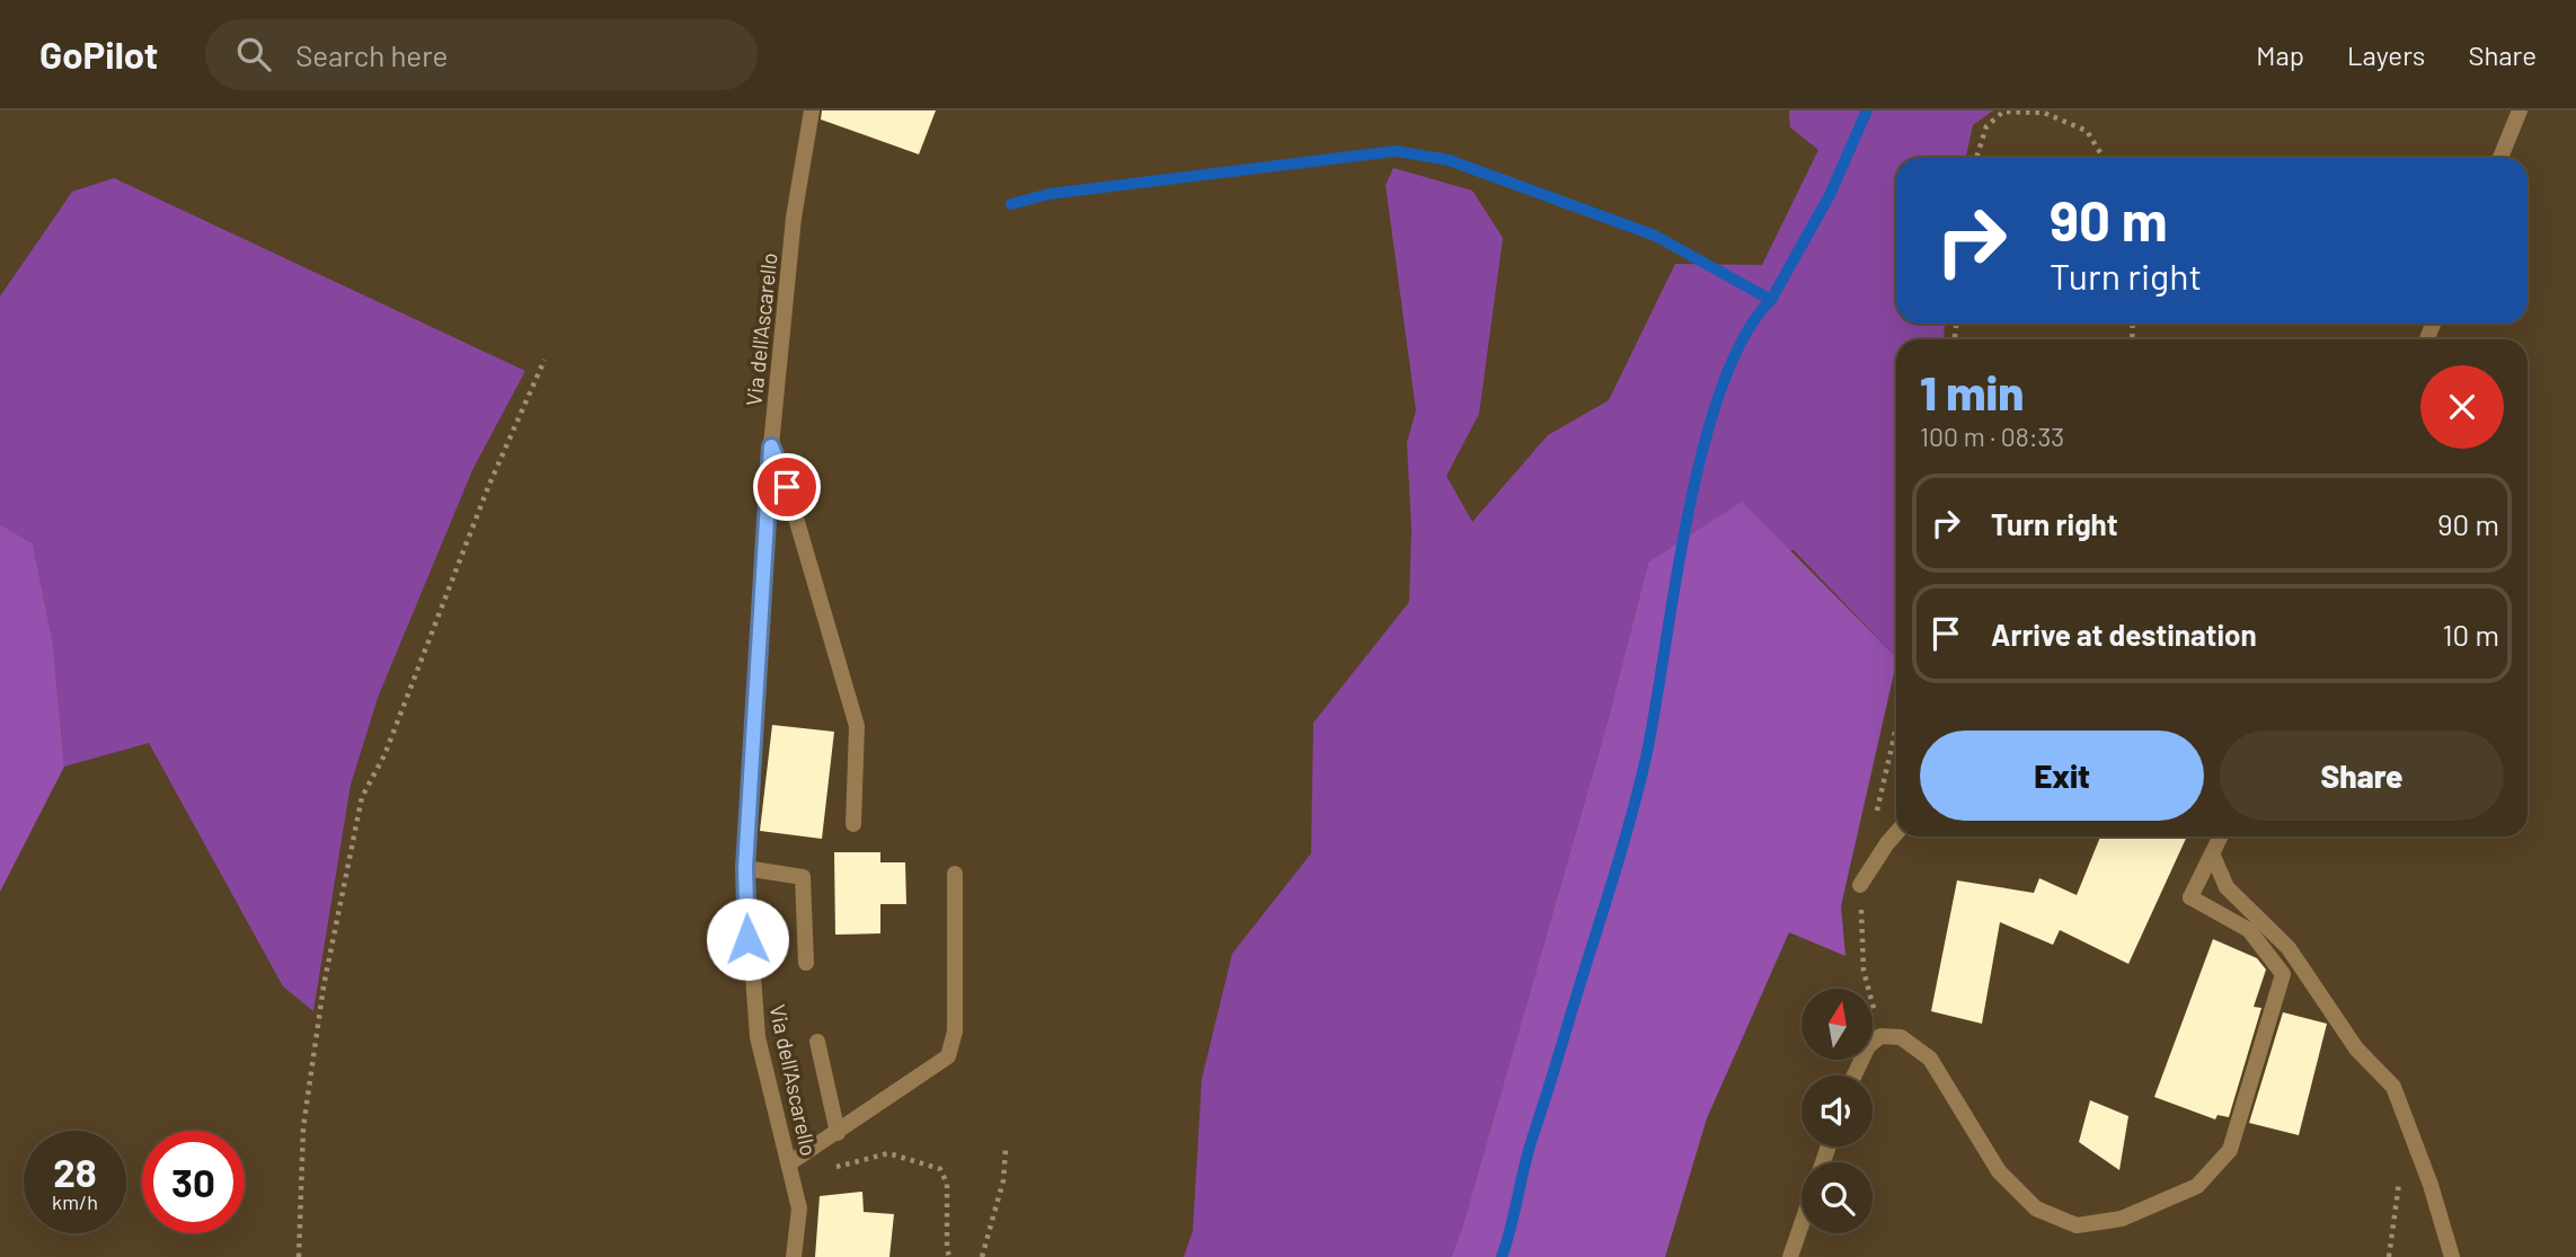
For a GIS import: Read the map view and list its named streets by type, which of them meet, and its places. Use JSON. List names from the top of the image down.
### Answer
{
  "streets": {
    "street": ["Via dell'Ascarello"]
  },
  "north": "top",
  "page": {
    "header": "GoPilot",
    "search": "Search here",
    "nav": ["Map", "Layers", "Share"],
    "turn": ["90 m", "Turn right"],
    "heading": ["1 min", "100 m · 08:33"],
    "list": [
      {
        "name": "Turn right",
        "value": "90 m"
      },
      {
        "name": "Arrive at destination",
        "value": "10 m"
      }
    ],
    "buttons": ["Exit", "Share"],
    "speed": "28 km/h",
    "limit": "30"
  }
}
